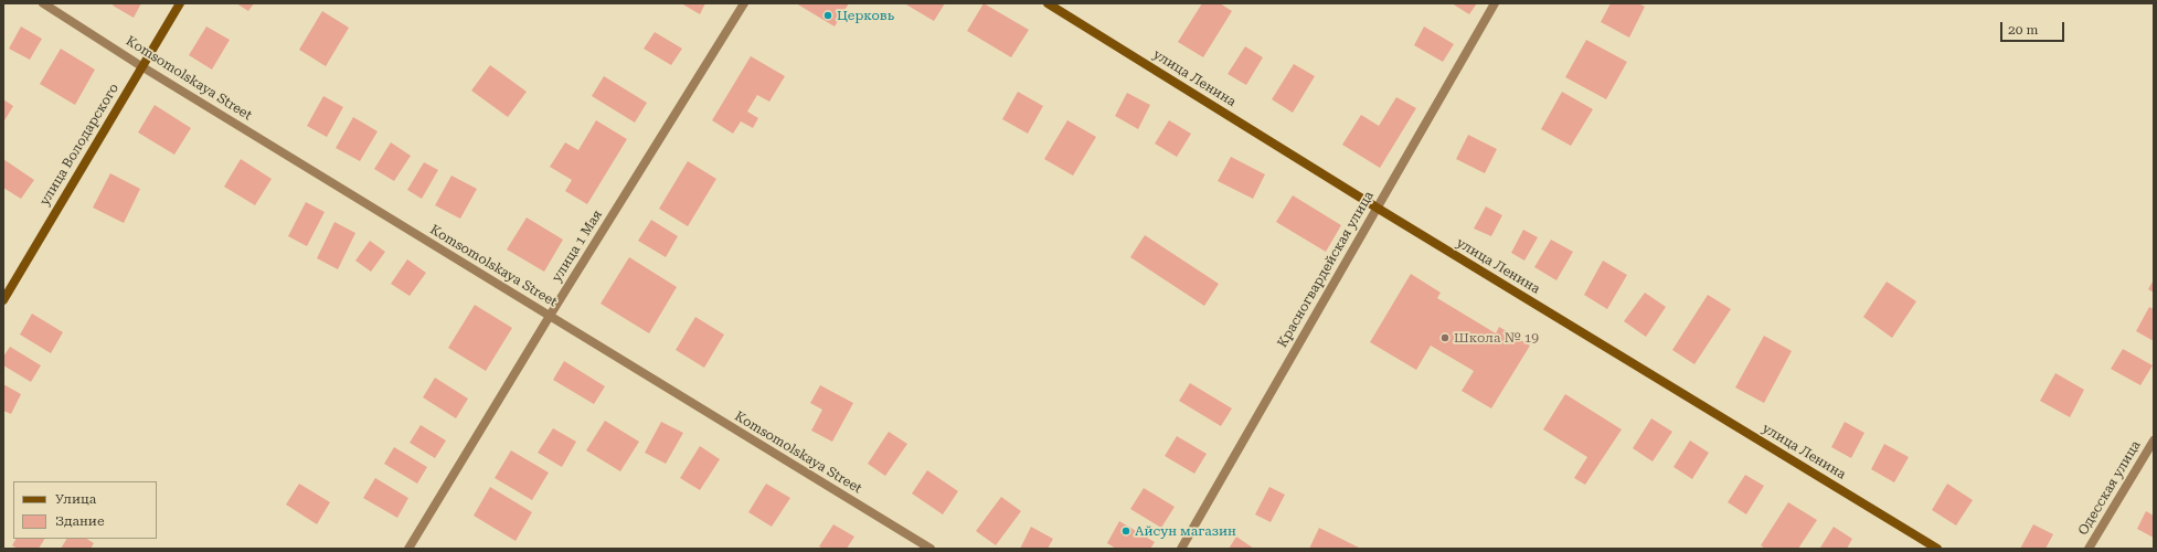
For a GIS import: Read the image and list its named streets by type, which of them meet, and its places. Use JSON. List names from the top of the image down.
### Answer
{
  "streets": {
    "street": [
      "Komsomolskaya Street",
      "улица Ленина",
      "улица Володарского",
      "улица 1 Мая",
      "Красногвардейская улица",
      "Одесская улица"
    ]
  },
  "crossings": [
    ["Komsomolskaya Street", "улица Володарского"],
    ["Komsomolskaya Street", "улица 1 Мая"],
    ["улица Ленина", "Красногвардейская улица"]
  ],
  "places": ["Церковь", "Школа № 19", "Айсун магазин"],
  "legend": ["Улица", "Здание"],
  "scale_bar": "20 m"
}
